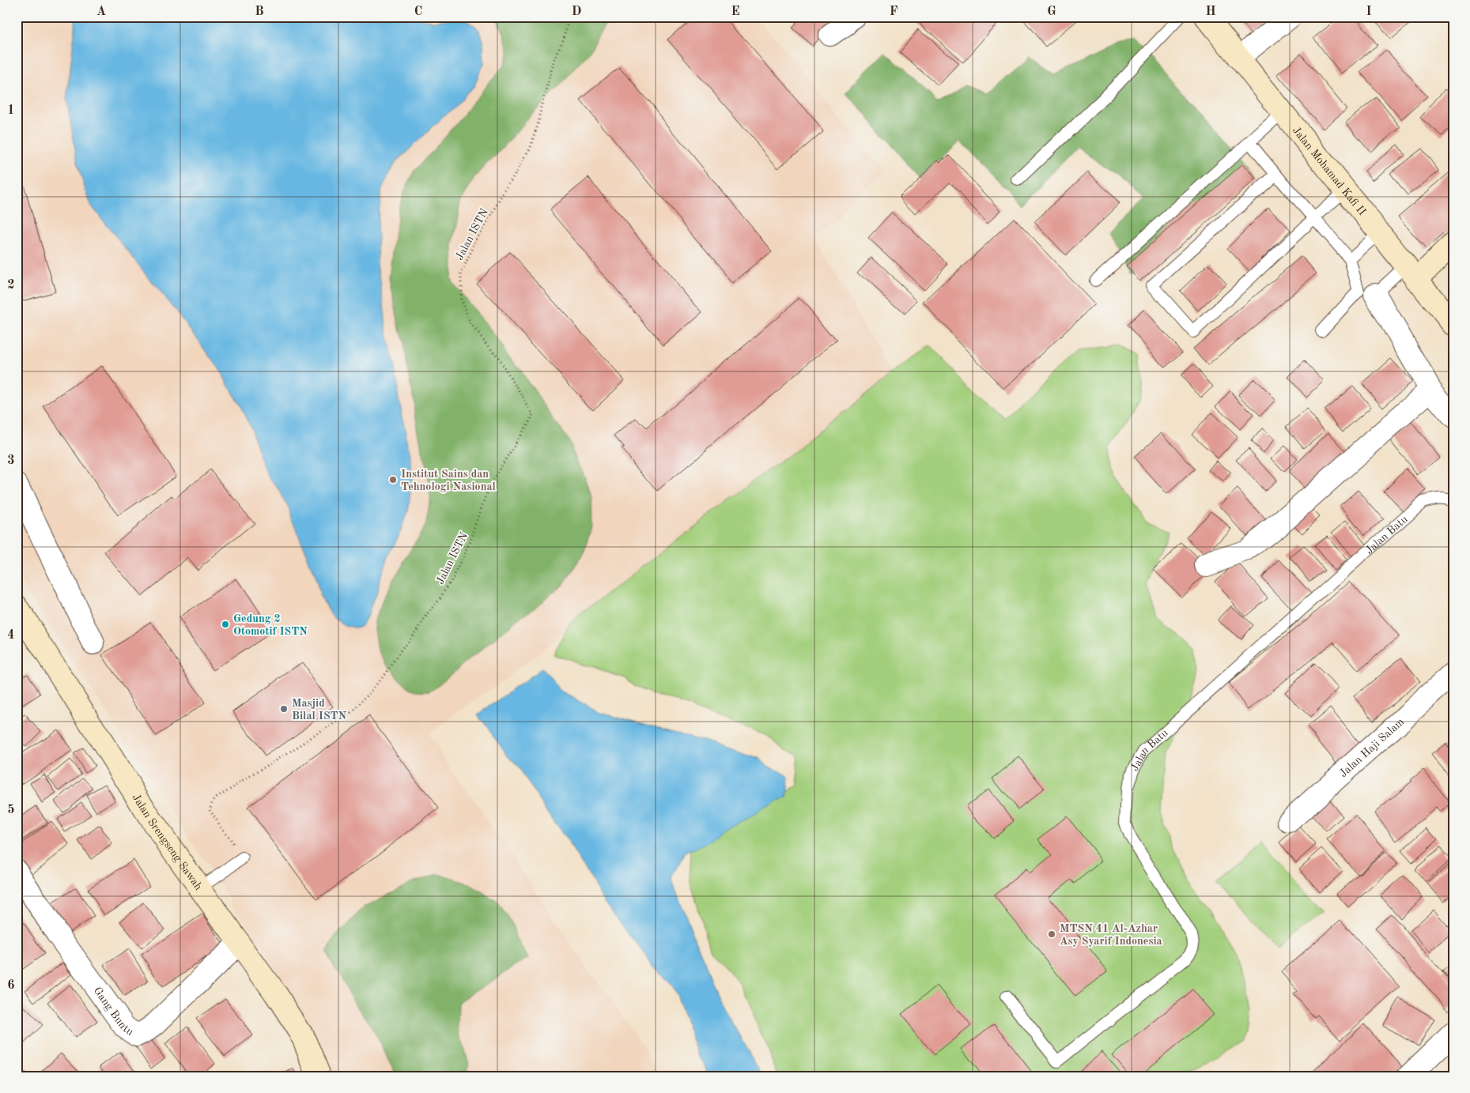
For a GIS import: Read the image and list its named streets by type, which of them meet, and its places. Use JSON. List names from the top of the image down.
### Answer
{
  "streets": {
    "street": [
      "Jalan Mohamad Kafi II",
      "Jalan Haji Salam",
      "Jalan Srengseng Sawah",
      "Gang Buntu"
    ],
    "lane": ["Jalan Batu"],
    "path": ["Jalan ISTN"]
  },
  "crossings": [
    ["Jalan Srengseng Sawah", "Gang Buntu"]
  ],
  "places": [
    "Institut Sains dan Tehnologi Nasional",
    "Gedung 2 Otomotif ISTN",
    "Masjid Bilal ISTN",
    "MTSN 41 Al-Azhar Asy Syarif Indonesia"
  ],
  "grid": {
    "columns": [
      "A",
      "B",
      "C",
      "D",
      "E",
      "F",
      "G",
      "H",
      "I"
    ],
    "rows": [
      "1",
      "2",
      "3",
      "4",
      "5",
      "6"
    ]
  }
}
